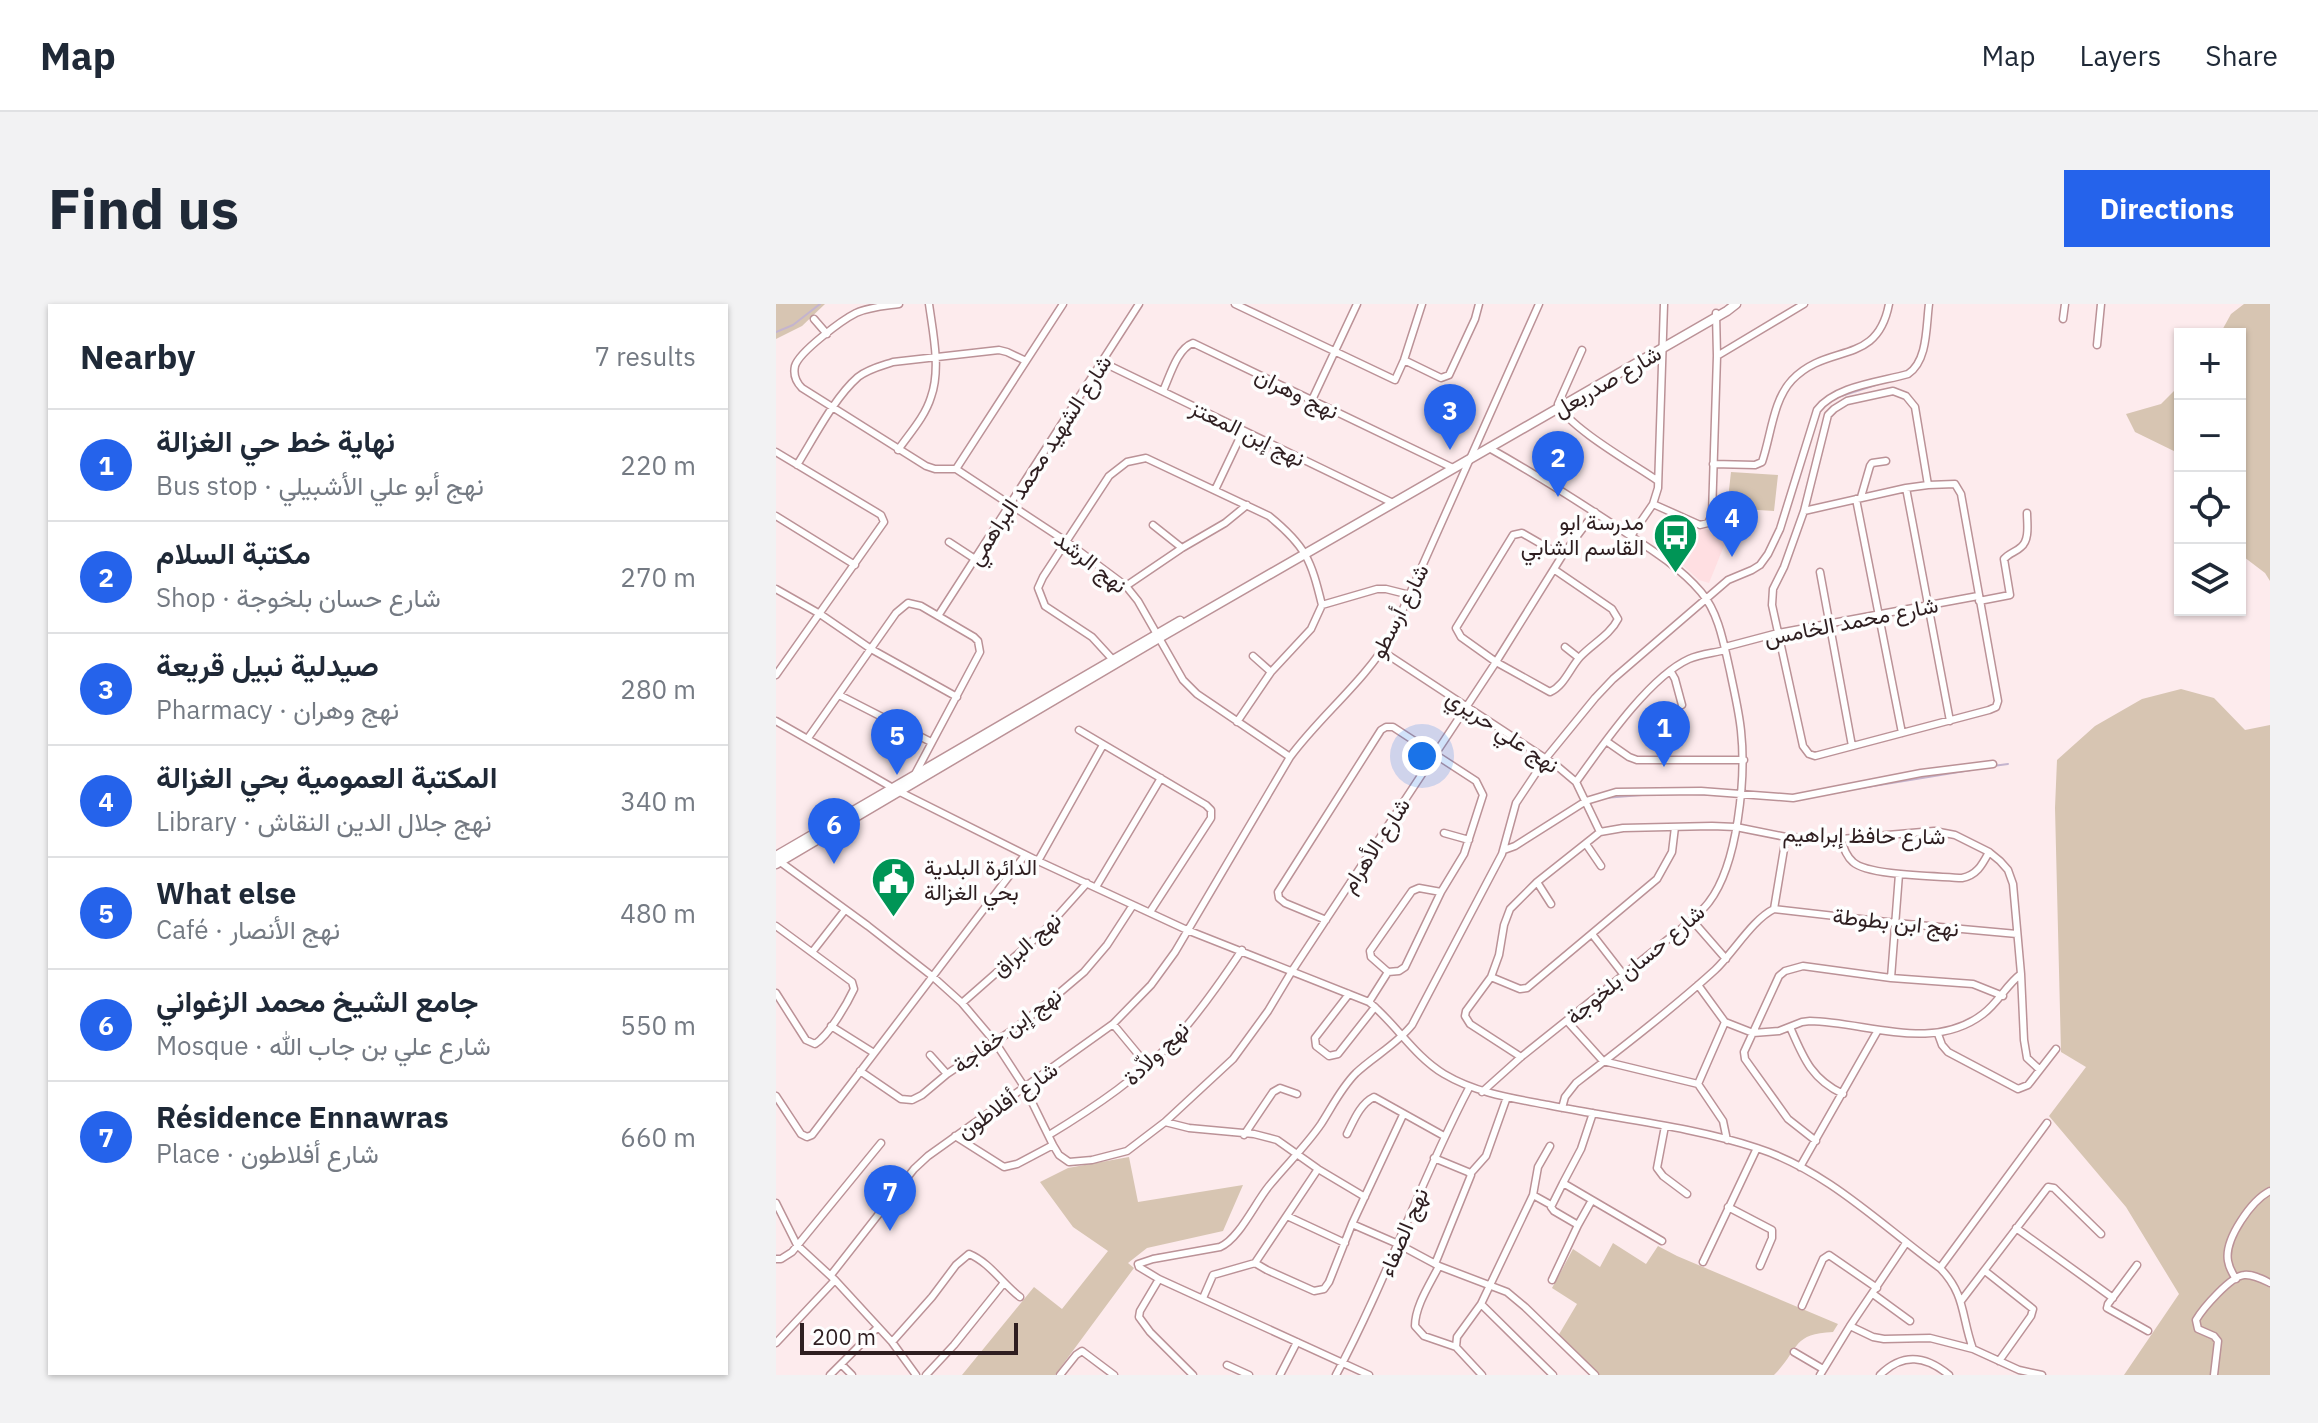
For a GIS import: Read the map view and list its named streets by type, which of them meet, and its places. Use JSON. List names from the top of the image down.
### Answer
{
  "streets": {
    "street": [
      "شارع صدربعل",
      "نهج وهران",
      "نهج إبن المعتز",
      "شارع الشهيد محمد البراهمي",
      "نهج الرشد",
      "شارع أرسطو",
      "شارع محمد الخامس",
      "نهج علي حريري",
      "شارع حافظ إبراهيم",
      "شارع الأهرام",
      "نهج ابن بطوطة",
      "نهج البراق",
      "شارع حسان بلخوجة",
      "نهج إبن خفاجة",
      "نهج ولاّدة",
      "شارع أفلاطون",
      "نهج الصفاء"
    ]
  },
  "crossings": [
    ["شارع صدربعل", "شارع أرسطو"],
    ["شارع صدربعل", "شارع حسان بلخوجة"],
    ["نهج وهران", "نهج إبن المعتز"],
    ["نهج إبن المعتز", "شارع الشهيد محمد البراهمي"],
    ["شارع الشهيد محمد البراهمي", "نهج الرشد"],
    ["نهج الرشد", "شارع أرسطو"],
    ["شارع أرسطو", "نهج علي حريري"],
    ["شارع أرسطو", "شارع أفلاطون"],
    ["شارع محمد الخامس", "نهج علي حريري"],
    ["شارع محمد الخامس", "شارع حسان بلخوجة"],
    ["نهج علي حريري", "شارع حافظ إبراهيم"],
    ["نهج علي حريري", "شارع الأهرام"],
    ["شارع حافظ إبراهيم", "نهج ابن بطوطة"],
    ["شارع حافظ إبراهيم", "شارع حسان بلخوجة"],
    ["شارع الأهرام", "شارع حسان بلخوجة"]
  ],
  "places": {
    "bus stop": ["مدرسة ابو القاسم الشابي"],
    "public building": ["الدائرة البلدية بحي الغزالة"]
  },
  "scale_bar": "200 m",
  "page": {
    "header": "Map",
    "nav": ["Map", "Layers", "Share"],
    "buttons": "Directions",
    "title": "Find us",
    "heading": ["Nearby", "7 results"],
    "map_buttons": ["+", "−"],
    "pins": [
      "3",
      "2",
      "4",
      "1",
      "5",
      "6",
      "7"
    ],
    "list": [
      {
        "mark": "1",
        "name": "نهاية خط حي الغزالة",
        "note": "Bus stop · نهج أبو علي الأشبيلي",
        "value": "220 m"
      },
      {
        "mark": "2",
        "name": "مكتبة السلام",
        "note": "Shop · شارع حسان بلخوجة",
        "value": "270 m"
      },
      {
        "mark": "3",
        "name": "صيدلية نبيل قريعة",
        "note": "Pharmacy · نهج وهران",
        "value": "280 m"
      },
      {
        "mark": "4",
        "name": "المكتبة العمومية بحي الغزالة",
        "note": "Library · نهج جلال الدين النقاش",
        "value": "340 m"
      },
      {
        "mark": "5",
        "name": "What else",
        "note": "Café · نهج الأنصار",
        "value": "480 m"
      },
      {
        "mark": "6",
        "name": "جامع الشيخ محمد الزغواني",
        "note": "Mosque · شارع علي بن جاب الله",
        "value": "550 m"
      },
      {
        "mark": "7",
        "name": "Résidence Ennawras",
        "note": "Place · شارع أفلاطون",
        "value": "660 m"
      }
    ],
    "scale": "200 m"
  }
}
